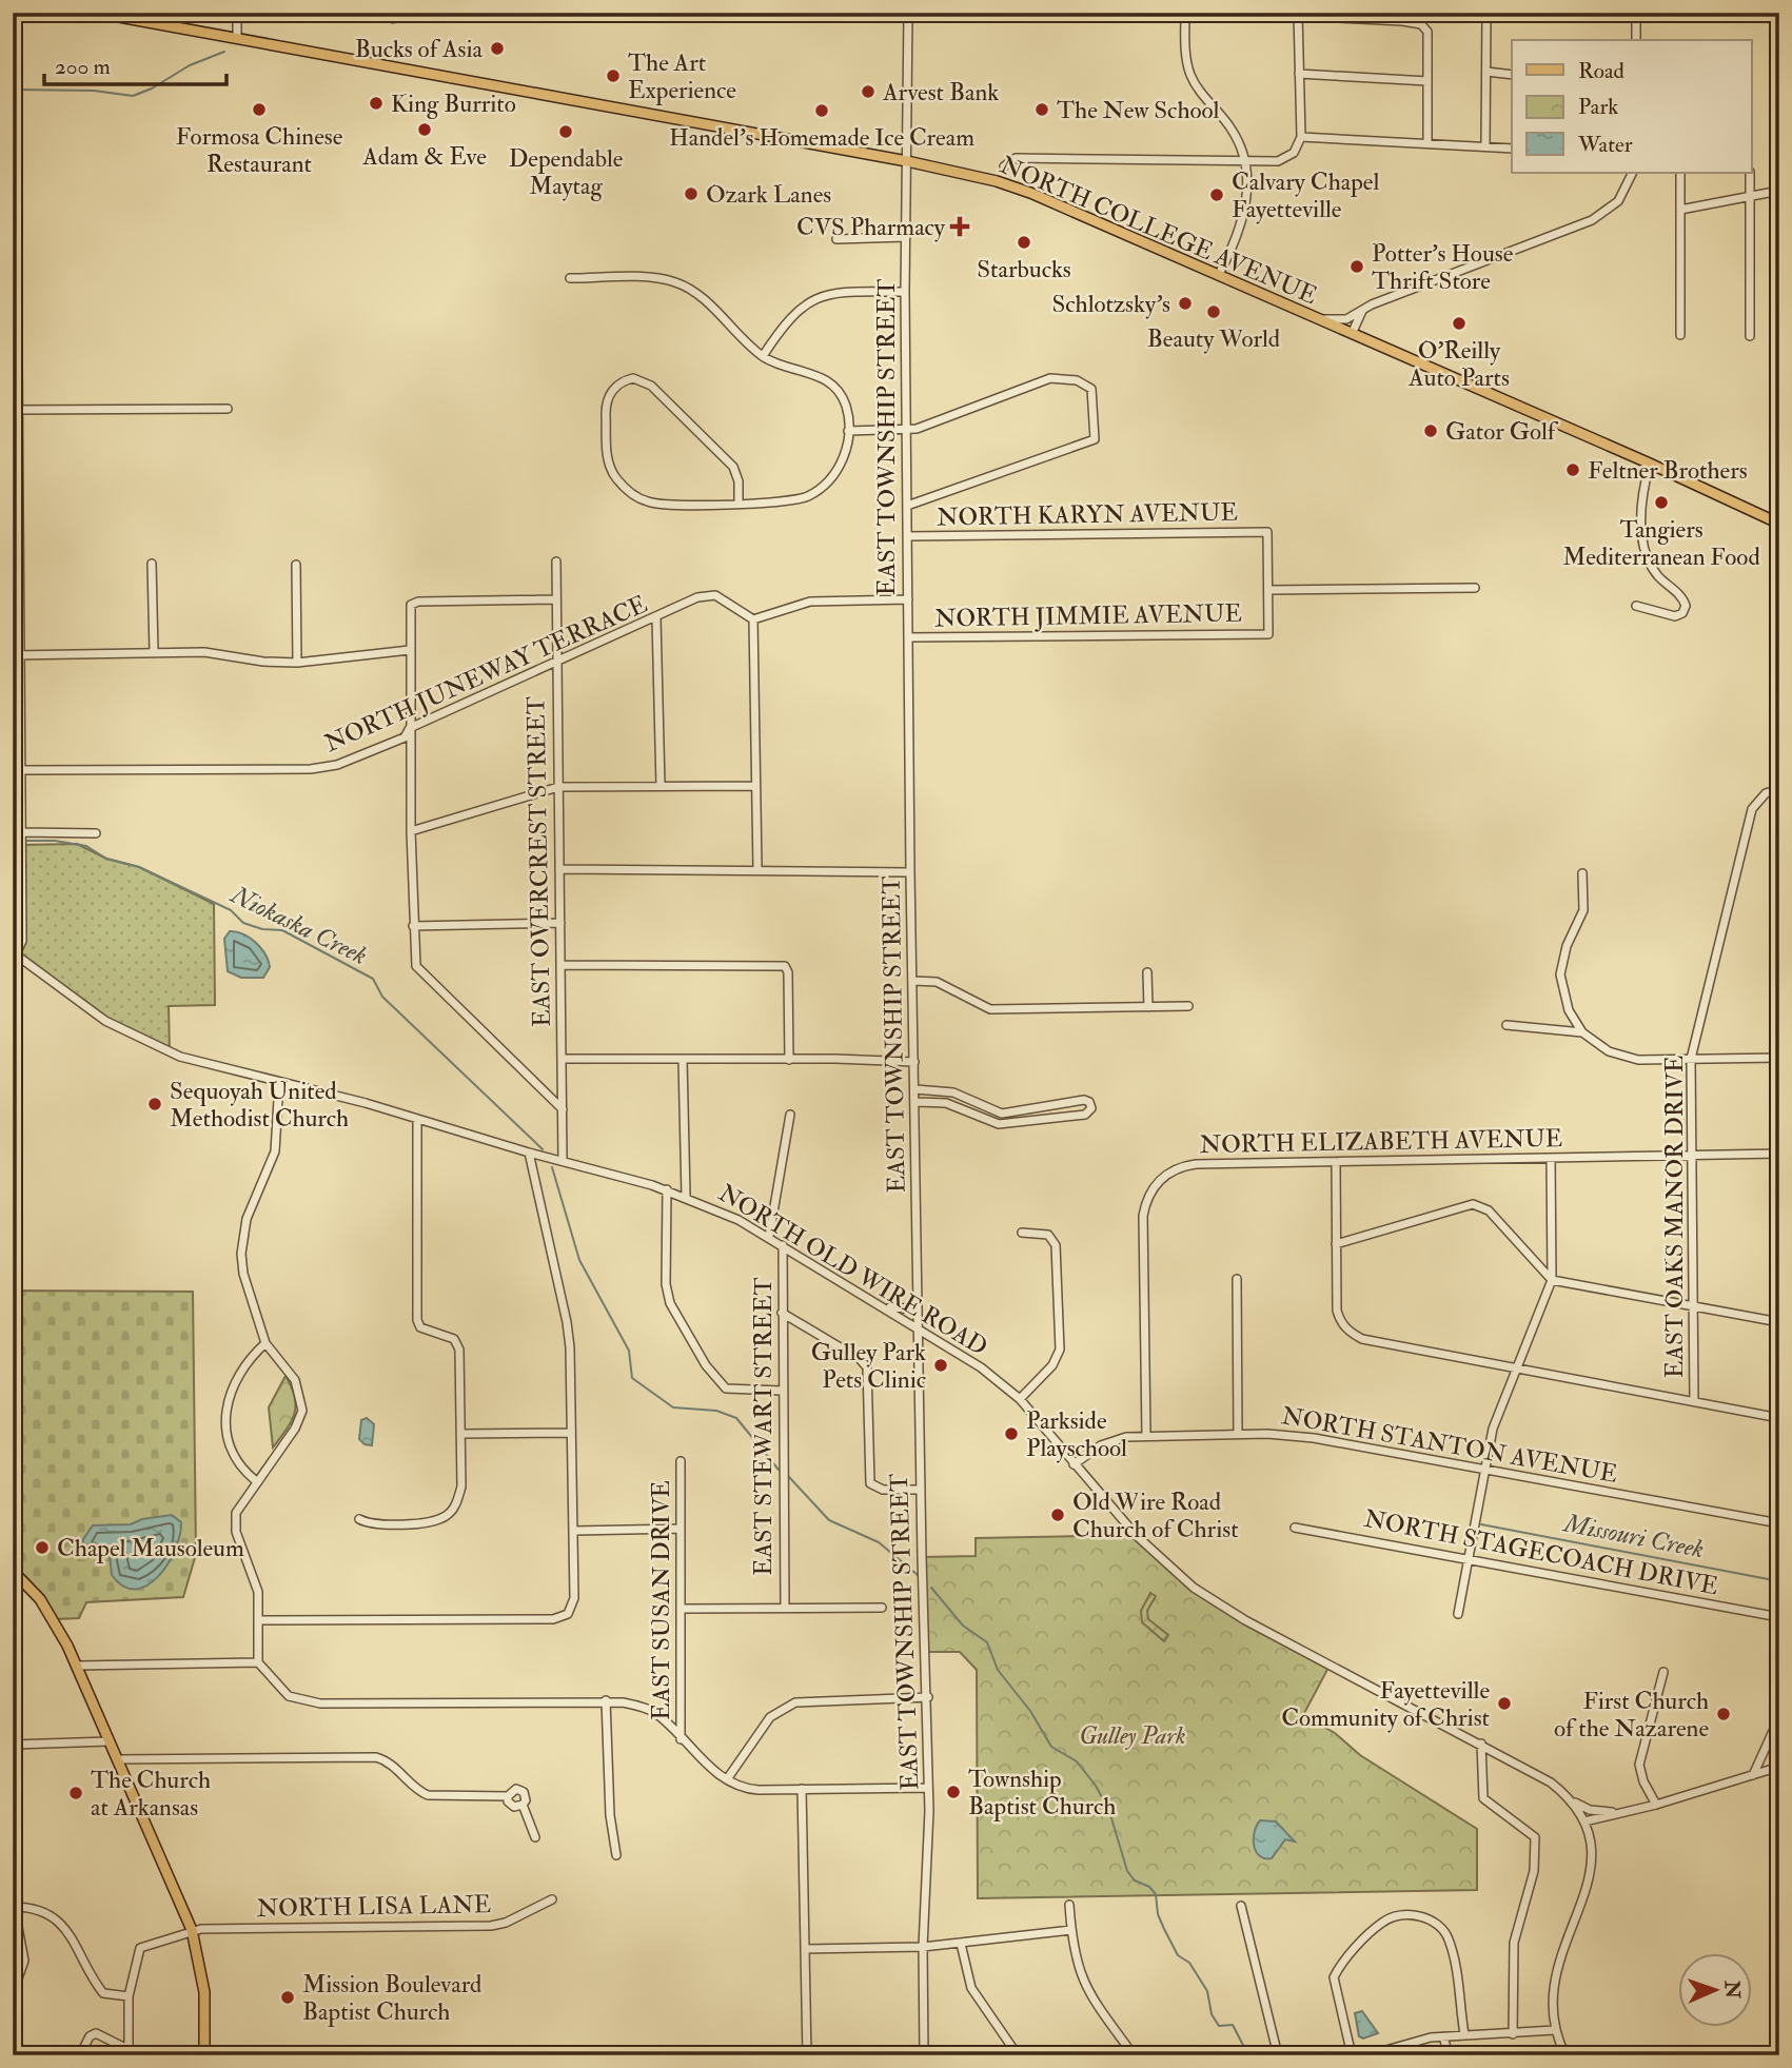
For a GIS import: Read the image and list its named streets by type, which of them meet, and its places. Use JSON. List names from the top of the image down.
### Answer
{
  "streets": {
    "main road": ["NORTH COLLEGE AVENUE"],
    "street": [
      "EAST TOWNSHIP STREET",
      "NORTH KARYN AVENUE",
      "NORTH JIMMIE AVENUE",
      "NORTH JUNEWAY TERRACE",
      "EAST OVERCREST STREET",
      "NORTH ELIZABETH AVENUE",
      "EAST OAKS MANOR DRIVE",
      "NORTH OLD WIRE ROAD",
      "EAST STEWART STREET",
      "NORTH STANTON AVENUE",
      "NORTH STAGECOACH DRIVE",
      "EAST SUSAN DRIVE",
      "NORTH LISA LANE"
    ]
  },
  "crossings": [
    ["NORTH COLLEGE AVENUE", "EAST TOWNSHIP STREET"],
    ["EAST TOWNSHIP STREET", "NORTH KARYN AVENUE"],
    ["EAST TOWNSHIP STREET", "NORTH JIMMIE AVENUE"],
    ["EAST TOWNSHIP STREET", "NORTH OLD WIRE ROAD"],
    ["NORTH KARYN AVENUE", "NORTH JIMMIE AVENUE"],
    ["NORTH JUNEWAY TERRACE", "EAST OVERCREST STREET"],
    ["EAST OVERCREST STREET", "NORTH OLD WIRE ROAD"],
    ["NORTH ELIZABETH AVENUE", "EAST OAKS MANOR DRIVE"],
    ["NORTH ELIZABETH AVENUE", "NORTH STANTON AVENUE"],
    ["NORTH OLD WIRE ROAD", "EAST STEWART STREET"],
    ["NORTH OLD WIRE ROAD", "NORTH STANTON AVENUE"]
  ],
  "water": ["Niokaska Creek", "Missouri Creek"],
  "parks": ["Gulley Park"],
  "places": {
    "other": [
      "Bucks of Asia",
      "The Art Experience",
      "Arvest Bank",
      "King Burrito",
      "Formosa Chinese Restaurant",
      "The New School",
      "Handel's Homemade Ice Cream",
      "Adam & Eve",
      "Dependable Maytag",
      "Ozark Lanes",
      "Calvary Chapel Fayetteville",
      "Starbucks",
      "Potter's House Thrift Store",
      "Schlotzsky's",
      "Beauty World",
      "O'Reilly Auto Parts",
      "Gator Golf",
      "Feltner Brothers",
      "Tangiers Mediterranean Food",
      "Sequoyah United Methodist Church",
      "Gulley Park Pets Clinic",
      "Parkside Playschool",
      "Old Wire Road Church of Christ",
      "Chapel Mausoleum",
      "Fayetteville Community of Christ",
      "First Church of the Nazarene",
      "Township Baptist Church",
      "The Church at Arkansas",
      "Mission Boulevard Baptist Church"
    ],
    "health": ["CVS Pharmacy"]
  },
  "legend": ["Road", "Park", "Water"],
  "scale_bar": "200 m",
  "north": "right"
}
